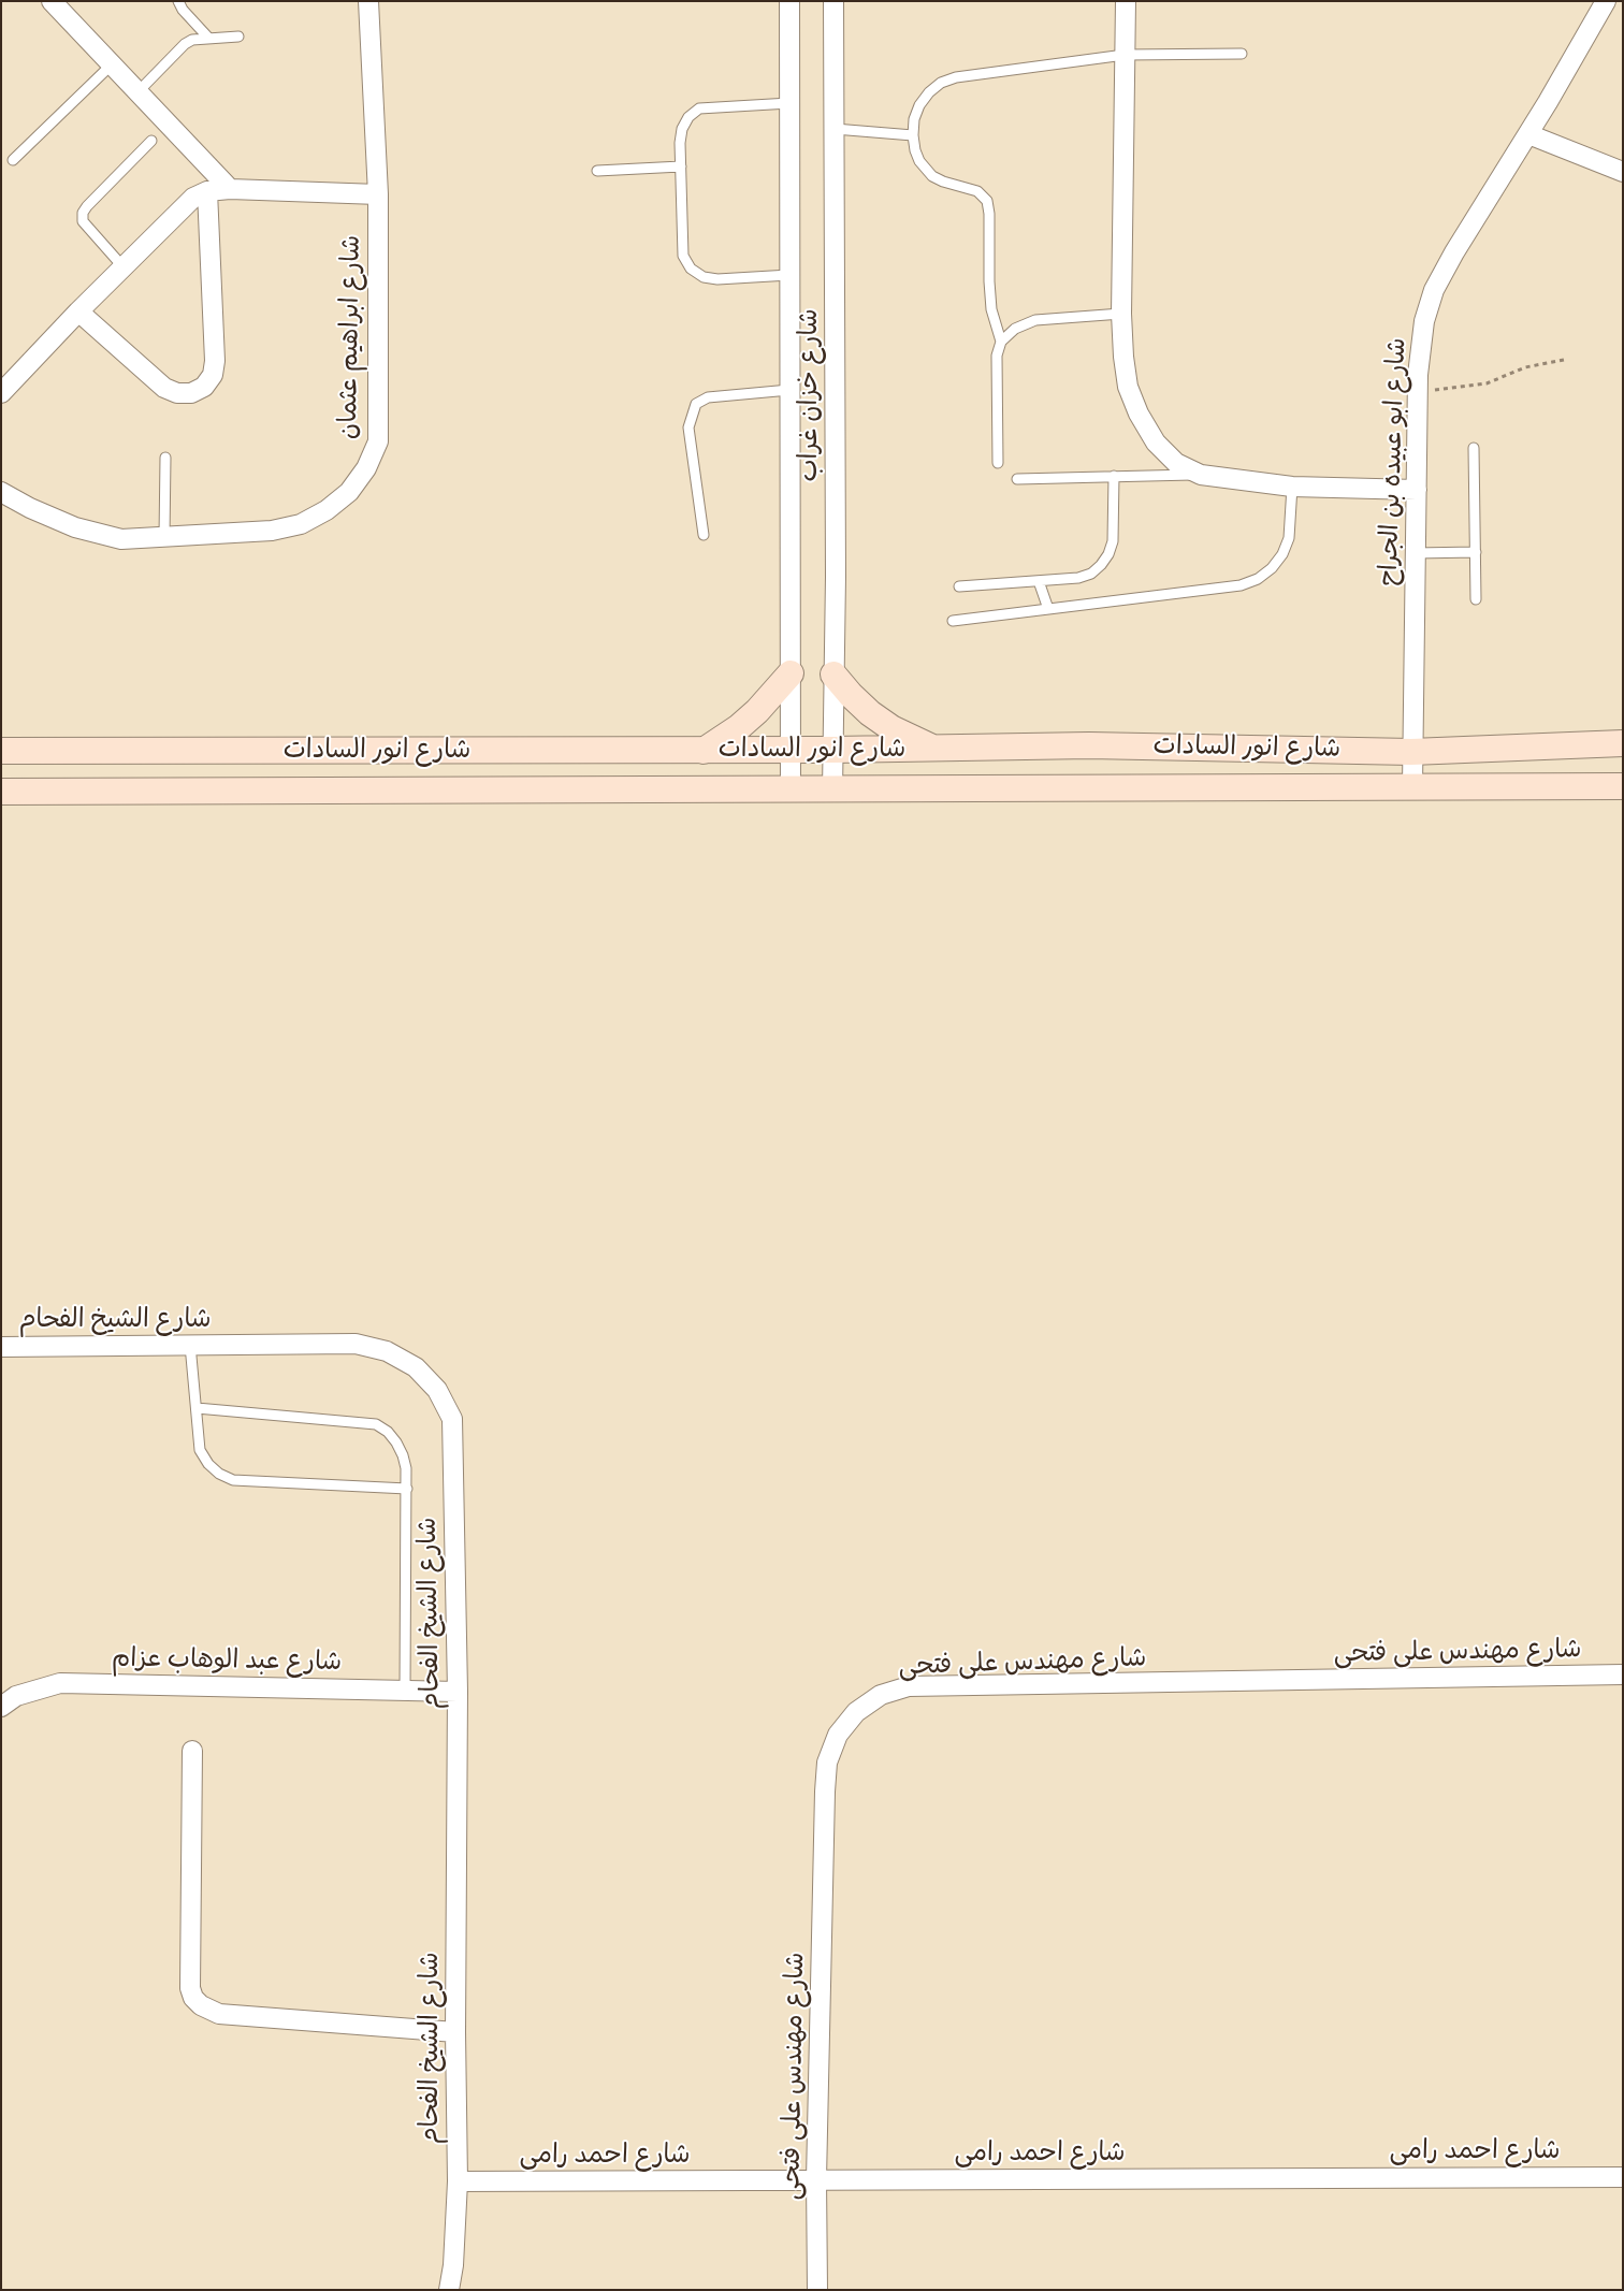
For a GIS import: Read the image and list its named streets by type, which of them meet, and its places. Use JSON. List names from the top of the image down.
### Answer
{
  "streets": {
    "street": [
      "شارع ابراهيم عثمان",
      "شارع خزان غراب",
      "شارع ابو عبيده بن الجراح",
      "شارع انور السادات",
      "شارع الشيخ الفحام",
      "شارع مهندس على فتحى",
      "شارع عبد الوهاب عزام",
      "شارع احمد رامى"
    ]
  },
  "crossings": [
    ["شارع خزان غراب", "شارع انور السادات"],
    ["شارع ابو عبيده بن الجراح", "شارع انور السادات"],
    ["شارع الشيخ الفحام", "شارع عبد الوهاب عزام"],
    ["شارع الشيخ الفحام", "شارع احمد رامى"],
    ["شارع مهندس على فتحى", "شارع احمد رامى"]
  ]
}
